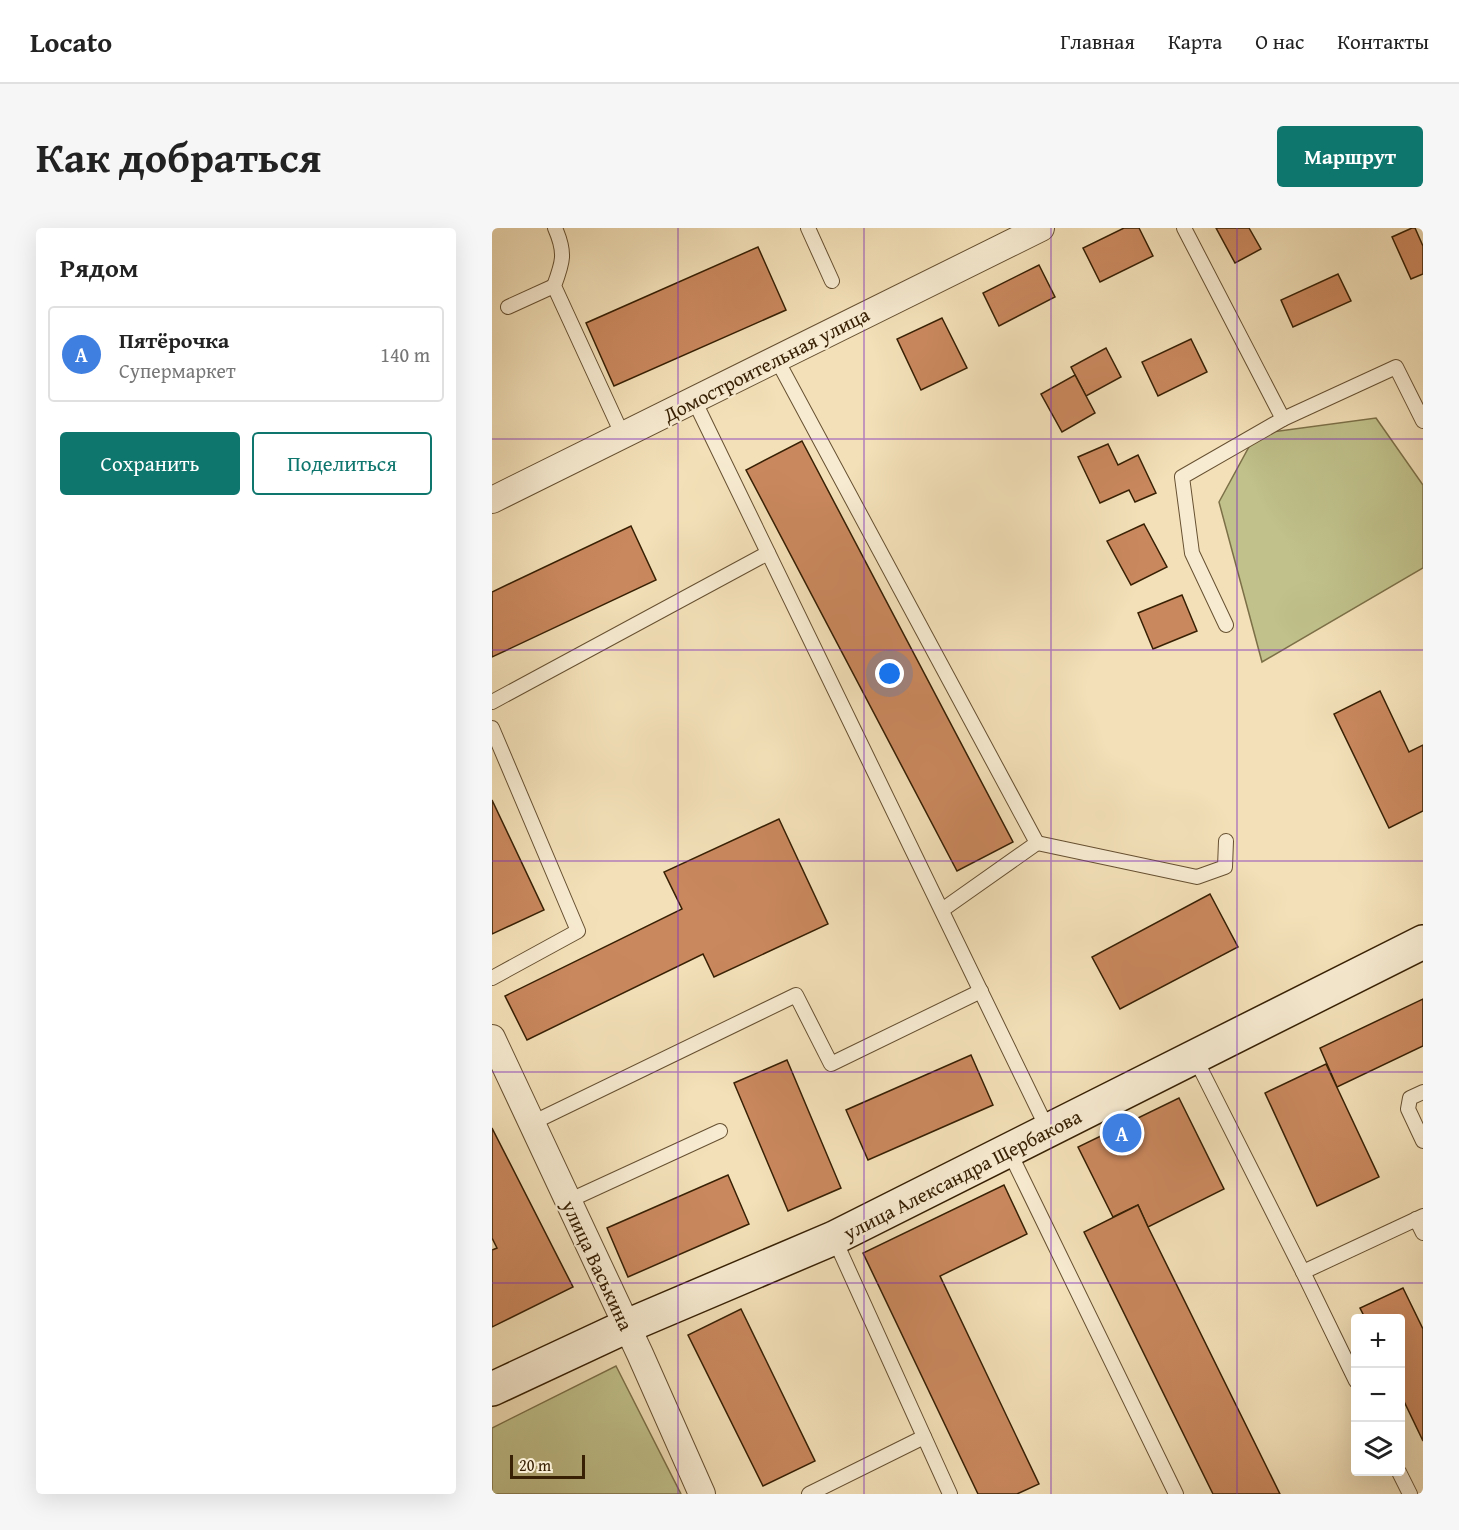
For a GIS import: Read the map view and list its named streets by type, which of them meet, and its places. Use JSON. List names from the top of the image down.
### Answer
{
  "streets": {
    "street": ["Домостроительная улица", "улица Александра Щербакова", "улица Васькина"]
  },
  "crossings": [
    ["улица Александра Щербакова", "улица Васькина"]
  ],
  "scale_bar": "20 m",
  "page": {
    "header": "Locato",
    "nav": [
      "Главная",
      "Карта",
      "О нас",
      "Контакты"
    ],
    "title": "Как добраться",
    "buttons": [
      "Маршрут",
      ["Сохранить", "Поделиться"]
    ],
    "heading": "Рядом",
    "list": [
      {
        "mark": "A",
        "name": "Пятёрочка",
        "note": "Супермаркет",
        "value": "140 m"
      }
    ],
    "pins": "A",
    "map_buttons": ["+", "−"],
    "scale": "20 m"
  }
}
